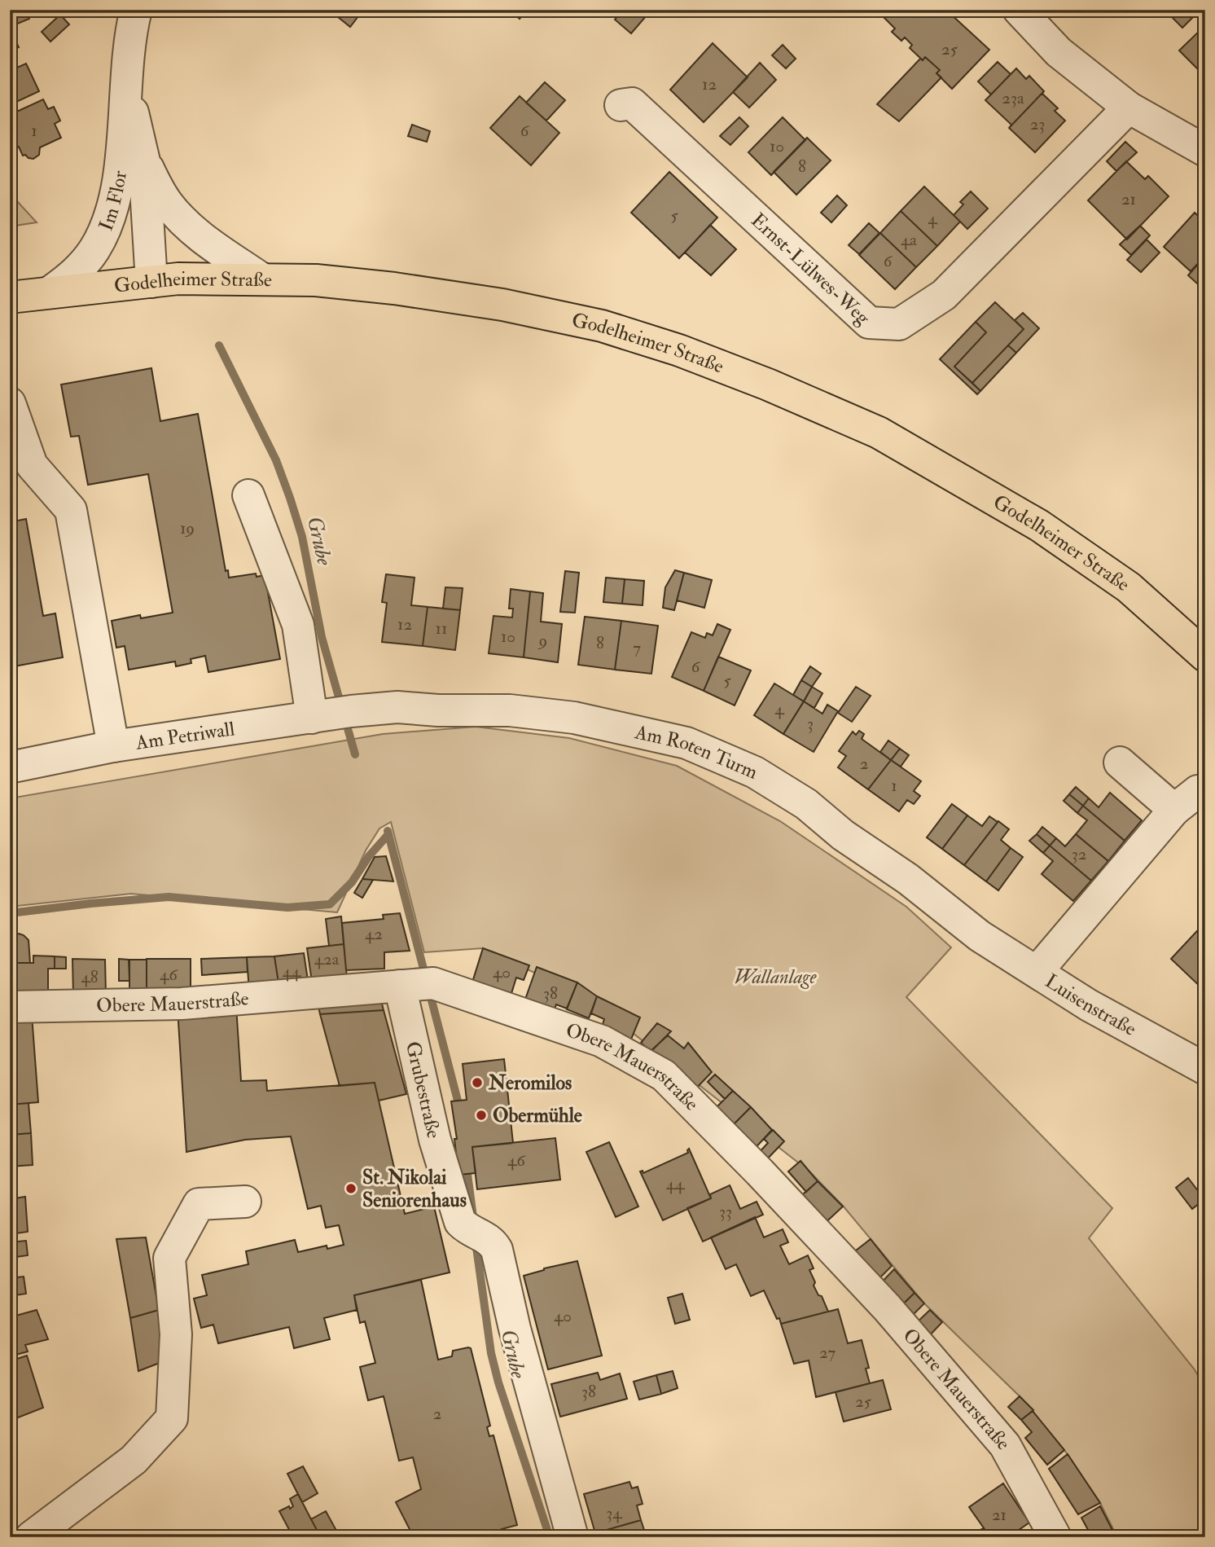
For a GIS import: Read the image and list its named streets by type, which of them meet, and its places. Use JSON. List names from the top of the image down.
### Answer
{
  "streets": {
    "main road": ["Godelheimer Straße"],
    "street": [
      "Im Flor",
      "Ernst-Lülwes-Weg",
      "Am Petriwall",
      "Am Roten Turm",
      "Obere Mauerstraße",
      "Luisenstraße",
      "Grubestraße"
    ]
  },
  "crossings": [
    ["Im Flor", "Godelheimer Straße"],
    ["Am Petriwall", "Am Roten Turm"],
    ["Am Roten Turm", "Luisenstraße"],
    ["Obere Mauerstraße", "Grubestraße"]
  ],
  "water": ["Grube"],
  "parks": ["Wallanlage"],
  "places": ["Neromilos", "Obermühle", "St. Nikolai Seniorenhaus"],
  "house_numbers": [
    "25",
    "12",
    "23a",
    "23",
    "1",
    "6",
    "10",
    "8",
    "21",
    "5",
    "4",
    "4a",
    "6",
    "19",
    "12",
    "11",
    "10",
    "9",
    "8",
    "7",
    "6",
    "5",
    "4",
    "3",
    "2",
    "1",
    "32",
    "42",
    "42a",
    "44",
    "40",
    "46",
    "48",
    "38",
    "46",
    "44",
    "33",
    "40",
    "27",
    "38",
    "25",
    "2",
    "34",
    "21"
  ]
}
